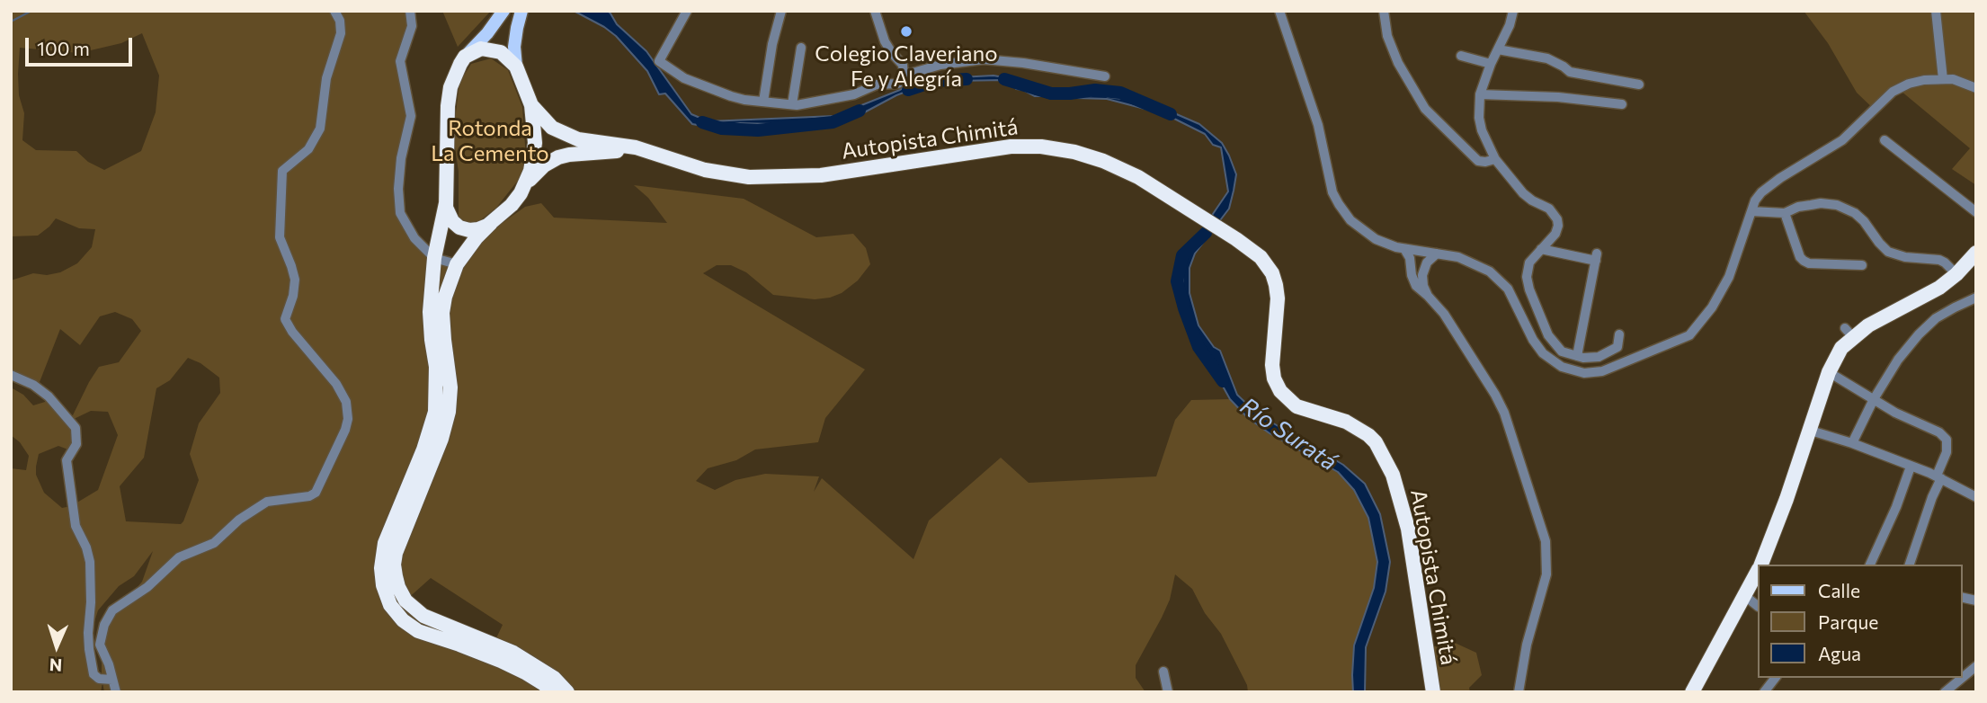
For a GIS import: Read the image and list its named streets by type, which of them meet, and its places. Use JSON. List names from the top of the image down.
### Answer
{
  "streets": {
    "highway": ["Autopista Chimitá"]
  },
  "water": ["Río Suratá"],
  "parks": ["Rotonda La Cemento"],
  "places": ["Colegio Claveriano Fe y Alegría"],
  "legend": ["Calle", "Parque", "Agua"],
  "scale_bar": "100 m",
  "north": "bottom"
}
